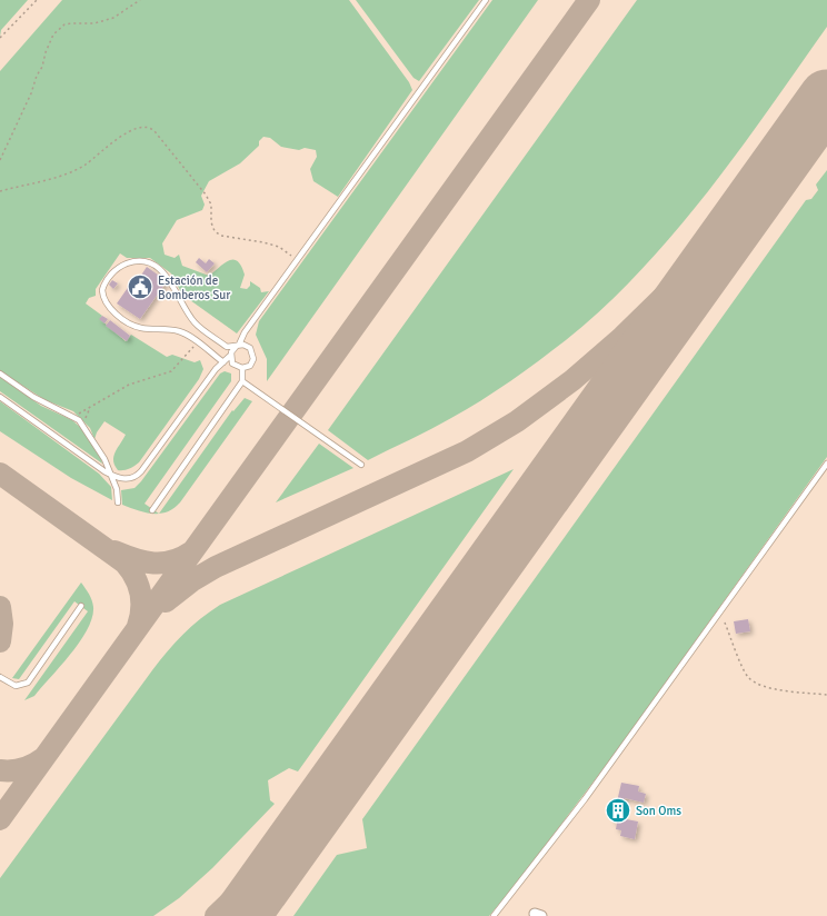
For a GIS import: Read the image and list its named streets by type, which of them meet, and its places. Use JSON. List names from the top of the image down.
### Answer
{
  "places": {
    "public building": ["Estación de Bomberos Sur"],
    "building": ["Son Oms"]
  }
}
